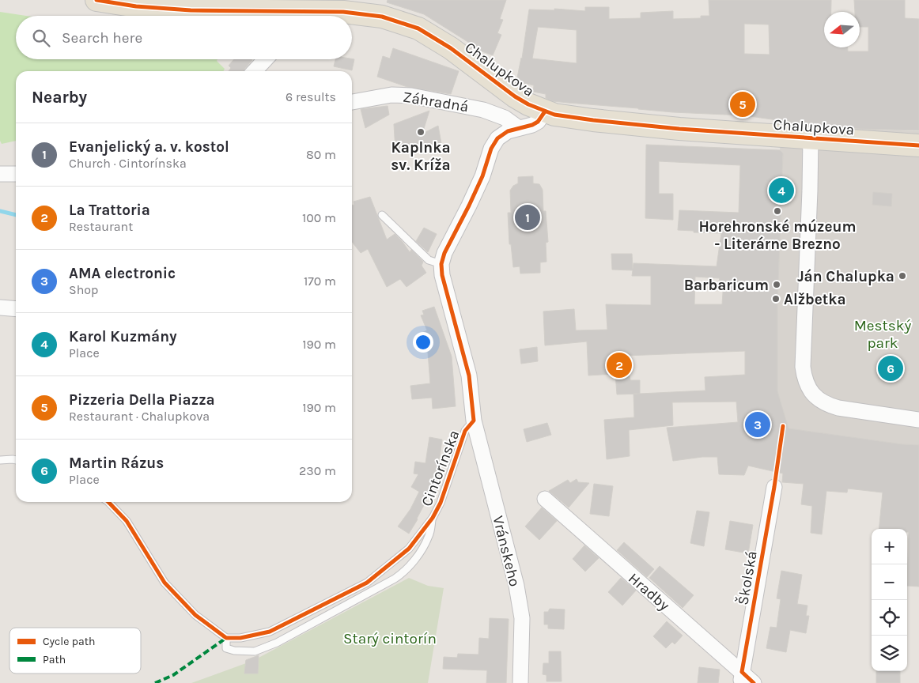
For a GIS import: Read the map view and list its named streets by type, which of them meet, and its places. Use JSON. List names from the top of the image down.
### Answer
{
  "streets": {
    "main road": ["Chalupkova"],
    "street": [
      "Záhradná",
      "Cintorínska",
      "Vránskeho",
      "Školská",
      "Hradby"
    ]
  },
  "crossings": [
    ["Chalupkova", "Cintorínska"],
    ["Záhradná", "Cintorínska"],
    ["Cintorínska", "Vránskeho"],
    ["Školská", "Hradby"]
  ],
  "parks": ["Mestský park", "Starý cintorín"],
  "places": [
    "Kaplnka sv. Kríža",
    "Horehronské múzeum - Literárne Brezno",
    "Ján Chalupka",
    "Barbaricum",
    "Alžbetka"
  ],
  "legend": ["Cycle path", "Path"],
  "north": "left",
  "page": {
    "search": "Search here",
    "heading": ["Nearby", "6 results"],
    "pins": [
      "5",
      "4",
      "1",
      "2",
      "6",
      "3"
    ],
    "list": [
      {
        "mark": "1",
        "name": "Evanjelický a. v. kostol",
        "note": "Church · Cintorínska",
        "value": "80 m"
      },
      {
        "mark": "2",
        "name": "La Trattoria",
        "note": "Restaurant",
        "value": "100 m"
      },
      {
        "mark": "3",
        "name": "AMA electronic",
        "note": "Shop",
        "value": "170 m"
      },
      {
        "mark": "4",
        "name": "Karol Kuzmány",
        "note": "Place",
        "value": "190 m"
      },
      {
        "mark": "5",
        "name": "Pizzeria Della Piazza",
        "note": "Restaurant · Chalupkova",
        "value": "190 m"
      },
      {
        "mark": "6",
        "name": "Martin Rázus",
        "note": "Place",
        "value": "230 m"
      }
    ],
    "map_buttons": ["+", "−"]
  }
}
